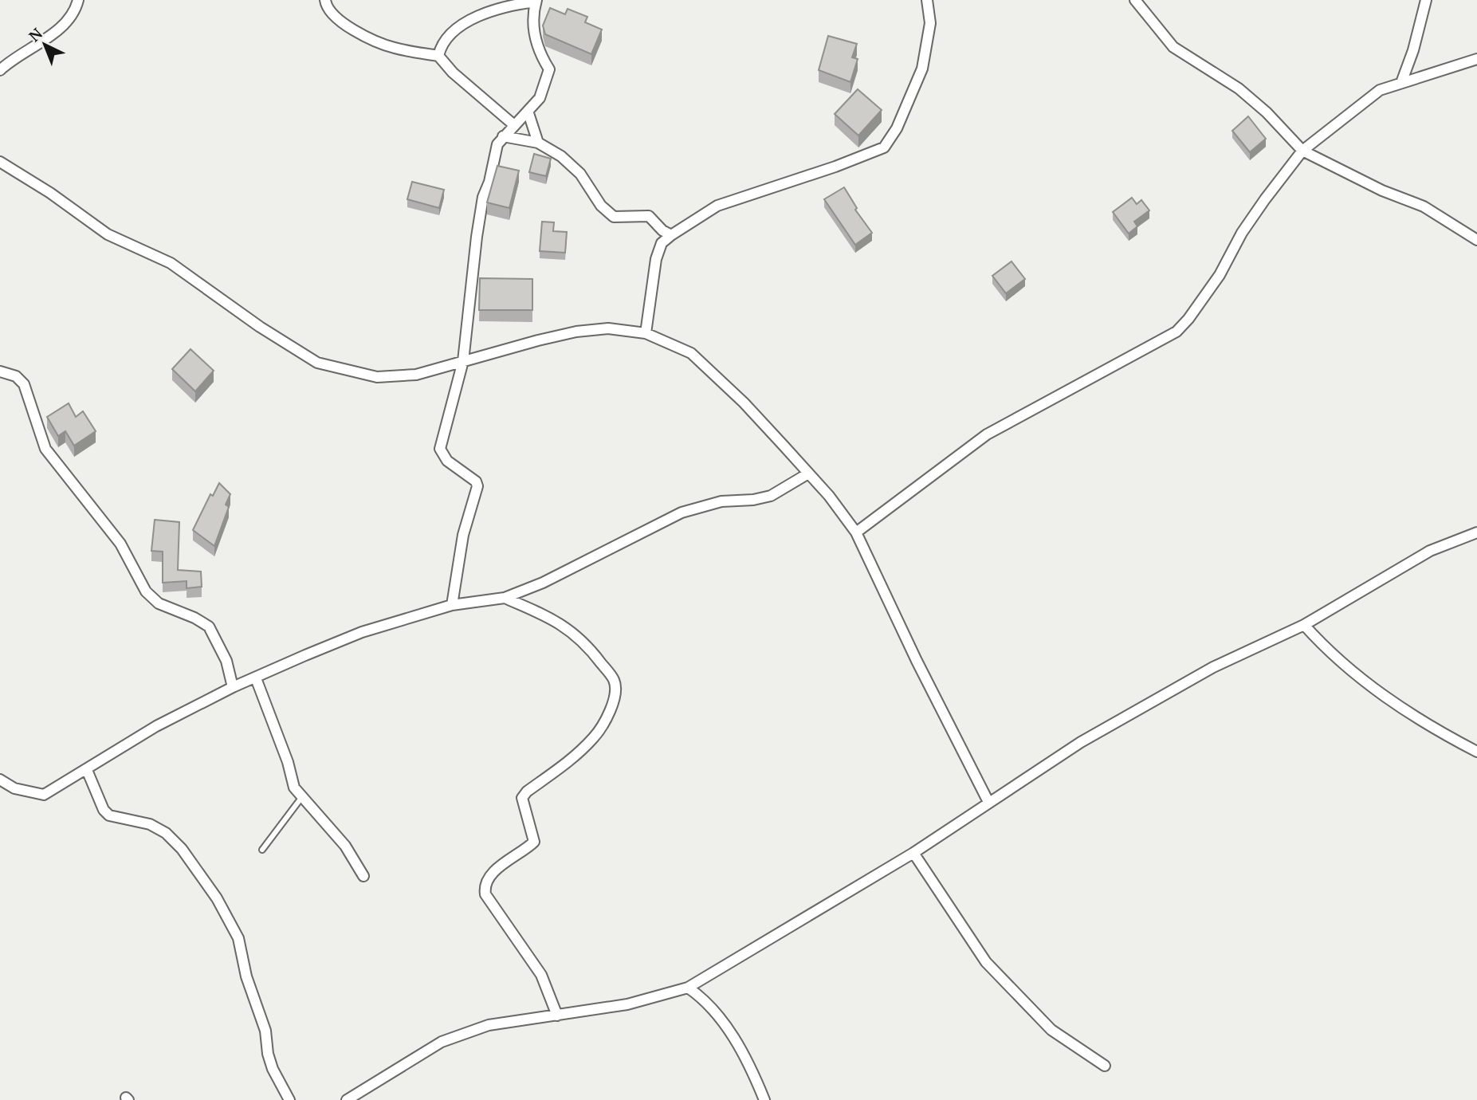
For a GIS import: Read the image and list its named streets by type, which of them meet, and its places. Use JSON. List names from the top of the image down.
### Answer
{
  "north": "top left"
}
